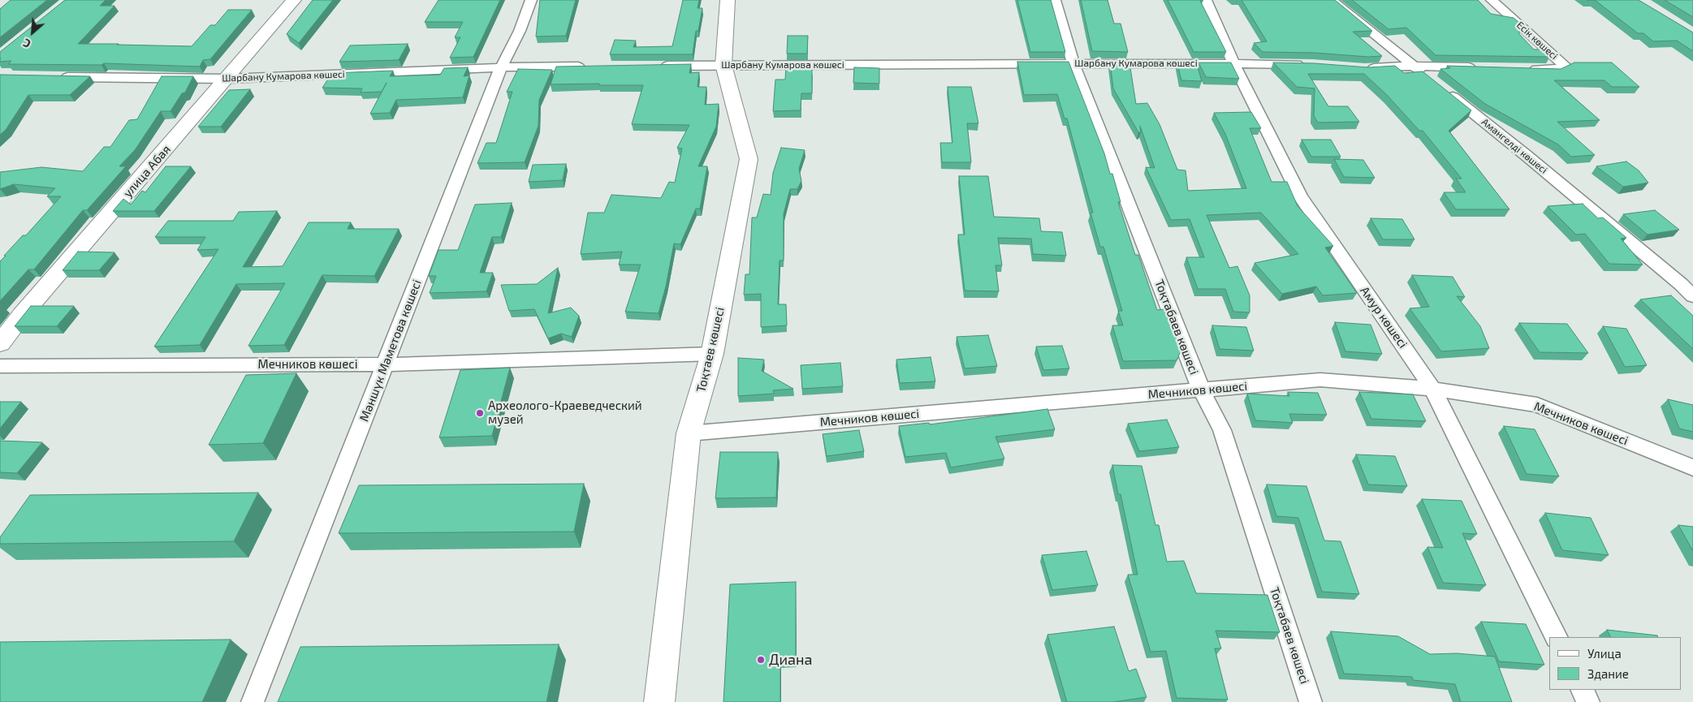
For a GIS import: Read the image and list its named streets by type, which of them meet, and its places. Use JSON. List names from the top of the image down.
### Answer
{
  "streets": {
    "street": [
      "Есік көшесі",
      "Шарбану Кумарова көшесі",
      "Амангелді көшесі",
      "улица Абая",
      "Амур көшесі",
      "Тоқтабаев көшесі",
      "Тоқтаев көшесі",
      "Мәншүк Мәметова көшесі",
      "Мечников көшесі"
    ]
  },
  "crossings": [
    ["Шарбану Кумарова көшесі", "улица Абая"],
    ["Шарбану Кумарова көшесі", "Амур көшесі"],
    ["Шарбану Кумарова көшесі", "Тоқтабаев көшесі"],
    ["Шарбану Кумарова көшесі", "Тоқтаев көшесі"],
    ["Шарбану Кумарова көшесі", "Мәншүк Мәметова көшесі"],
    ["Амур көшесі", "Мечников көшесі"],
    ["Тоқтабаев көшесі", "Мечников көшесі"],
    ["Тоқтаев көшесі", "Мечников көшесі"],
    ["Мәншүк Мәметова көшесі", "Мечников көшесі"]
  ],
  "places": ["Археолого-Краеведческий музей", "Диана"],
  "legend": ["Улица", "Здание"],
  "north": "bottom left"
}
